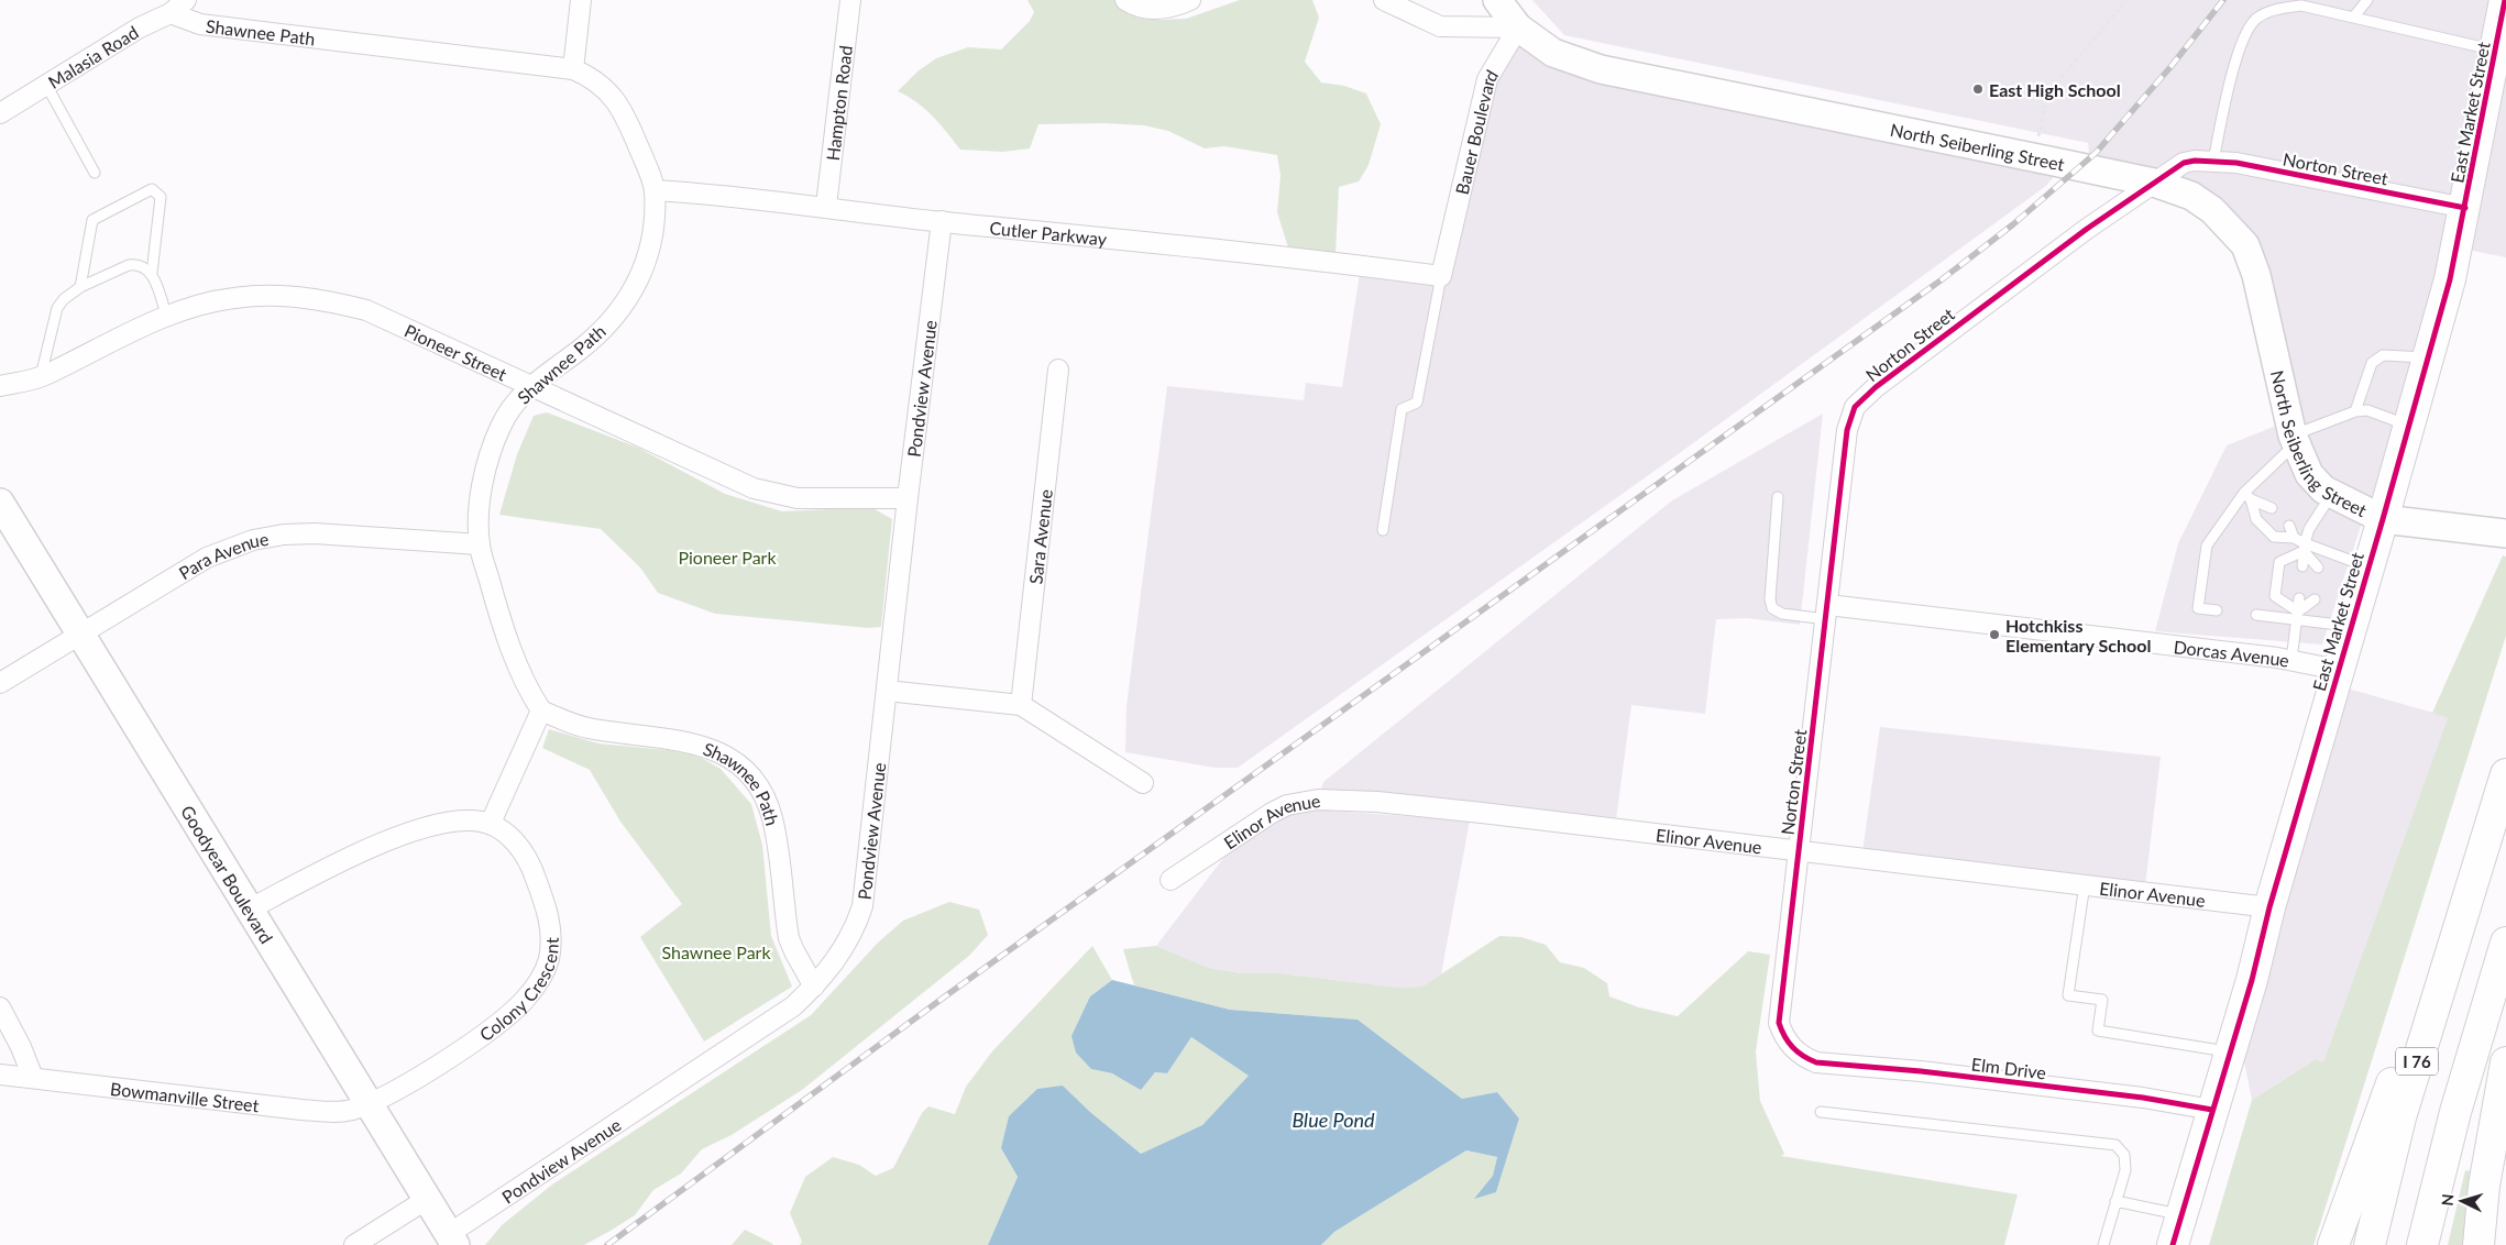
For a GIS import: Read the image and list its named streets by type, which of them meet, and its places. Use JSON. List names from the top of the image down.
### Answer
{
  "streets": {
    "main road": ["East Market Street", "I 76"],
    "street": [
      "Shawnee Path",
      "Malasia Road",
      "Hampton Road",
      "Bauer Boulevard",
      "North Seiberling Street",
      "Norton Street",
      "Cutler Parkway",
      "Pioneer Street",
      "Pondview Avenue",
      "Sara Avenue",
      "Para Avenue",
      "Dorcas Avenue",
      "Elinor Avenue",
      "Goodyear Boulevard",
      "Colony Crescent",
      "Elm Drive",
      "Bowmanville Street"
    ]
  },
  "crossings": [
    ["Shawnee Path", "Malasia Road"],
    ["Shawnee Path", "Cutler Parkway"],
    ["Shawnee Path", "Pioneer Street"],
    ["Shawnee Path", "Pondview Avenue"],
    ["Shawnee Path", "Para Avenue"],
    ["Hampton Road", "Cutler Parkway"],
    ["East Market Street", "North Seiberling Street"],
    ["East Market Street", "Norton Street"],
    ["East Market Street", "Dorcas Avenue"],
    ["East Market Street", "Elinor Avenue"],
    ["East Market Street", "Elm Drive"],
    ["Bauer Boulevard", "North Seiberling Street"],
    ["Bauer Boulevard", "Cutler Parkway"],
    ["North Seiberling Street", "Norton Street"],
    ["Norton Street", "Dorcas Avenue"],
    ["Norton Street", "Elinor Avenue"],
    ["Norton Street", "Elm Drive"],
    ["Cutler Parkway", "Pondview Avenue"],
    ["Pioneer Street", "Pondview Avenue"],
    ["Pondview Avenue", "Goodyear Boulevard"],
    ["Para Avenue", "Goodyear Boulevard"],
    ["Goodyear Boulevard", "Colony Crescent"],
    ["Goodyear Boulevard", "Bowmanville Street"],
    ["Colony Crescent", "Bowmanville Street"]
  ],
  "water": ["Blue Pond"],
  "parks": ["Pioneer Park", "Shawnee Park"],
  "places": ["East High School", "Hotchkiss Elementary School"],
  "north": "left"
}
